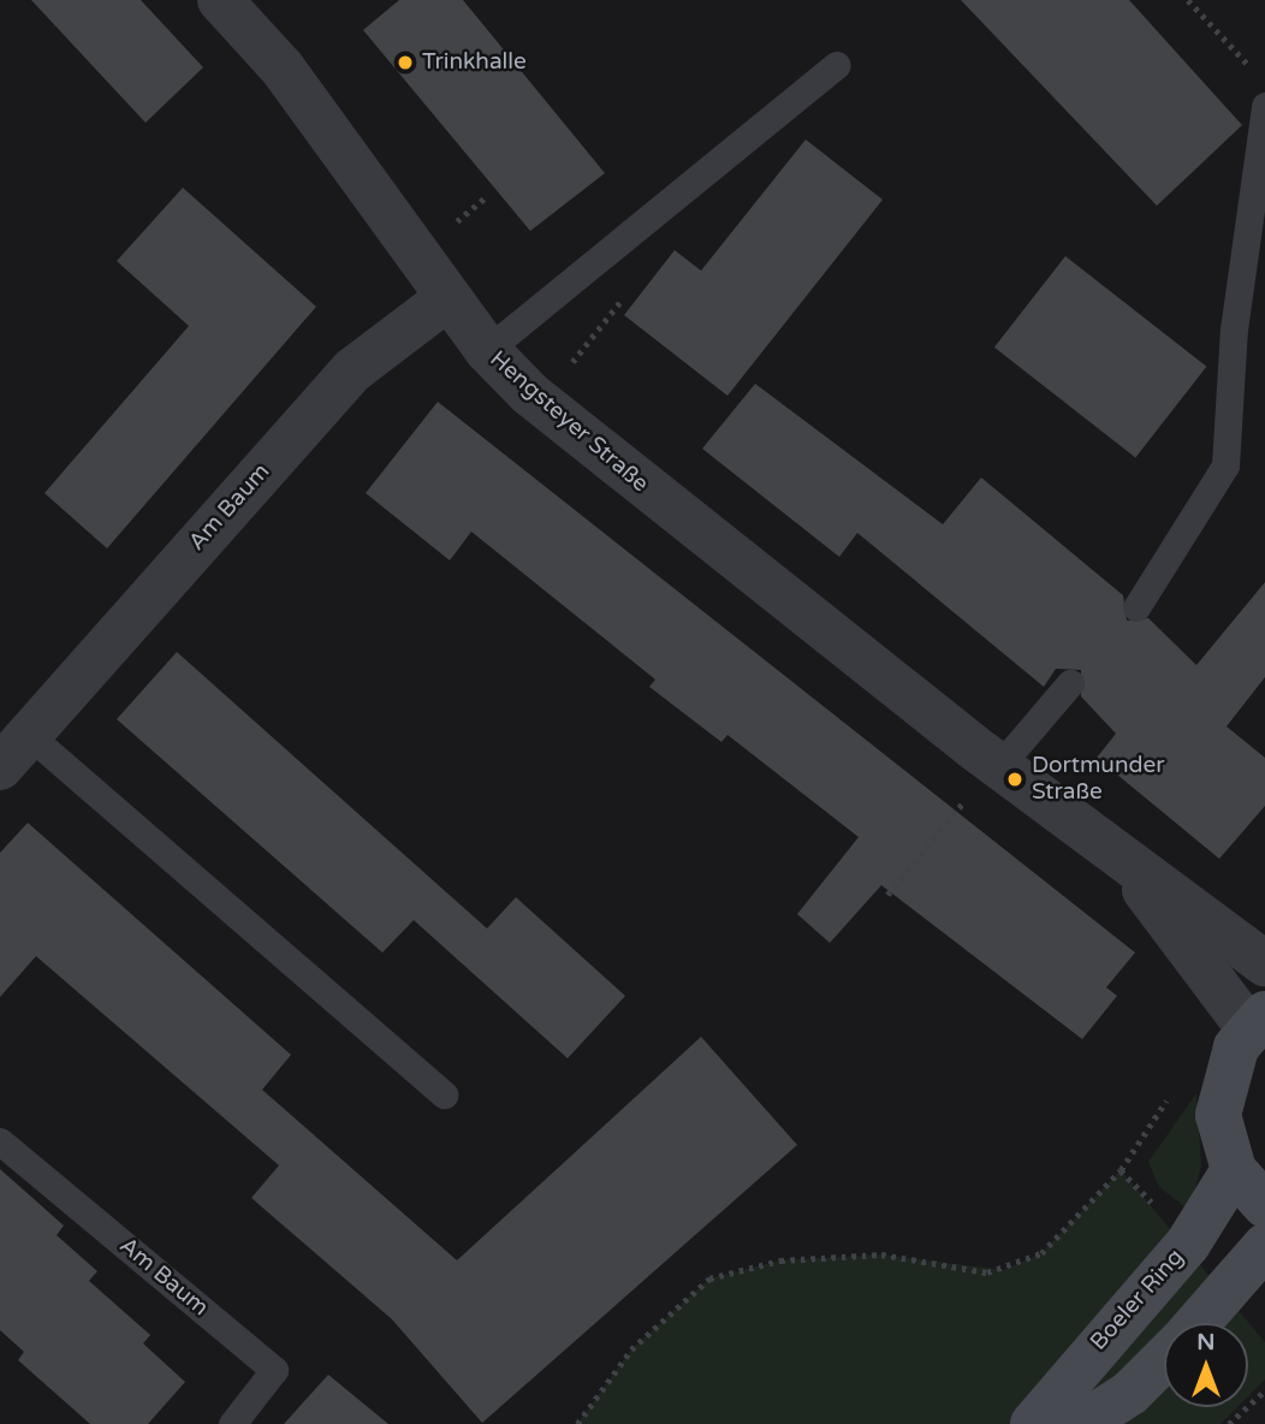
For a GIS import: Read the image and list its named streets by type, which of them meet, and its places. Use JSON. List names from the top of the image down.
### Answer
{
  "streets": {
    "main road": ["Boeler Ring"],
    "street": ["Hengsteyer Straße", "Am Baum"]
  },
  "crossings": [
    ["Hengsteyer Straße", "Am Baum"]
  ],
  "places": ["Trinkhalle", "Dortmunder Straße"],
  "north": "top"
}
